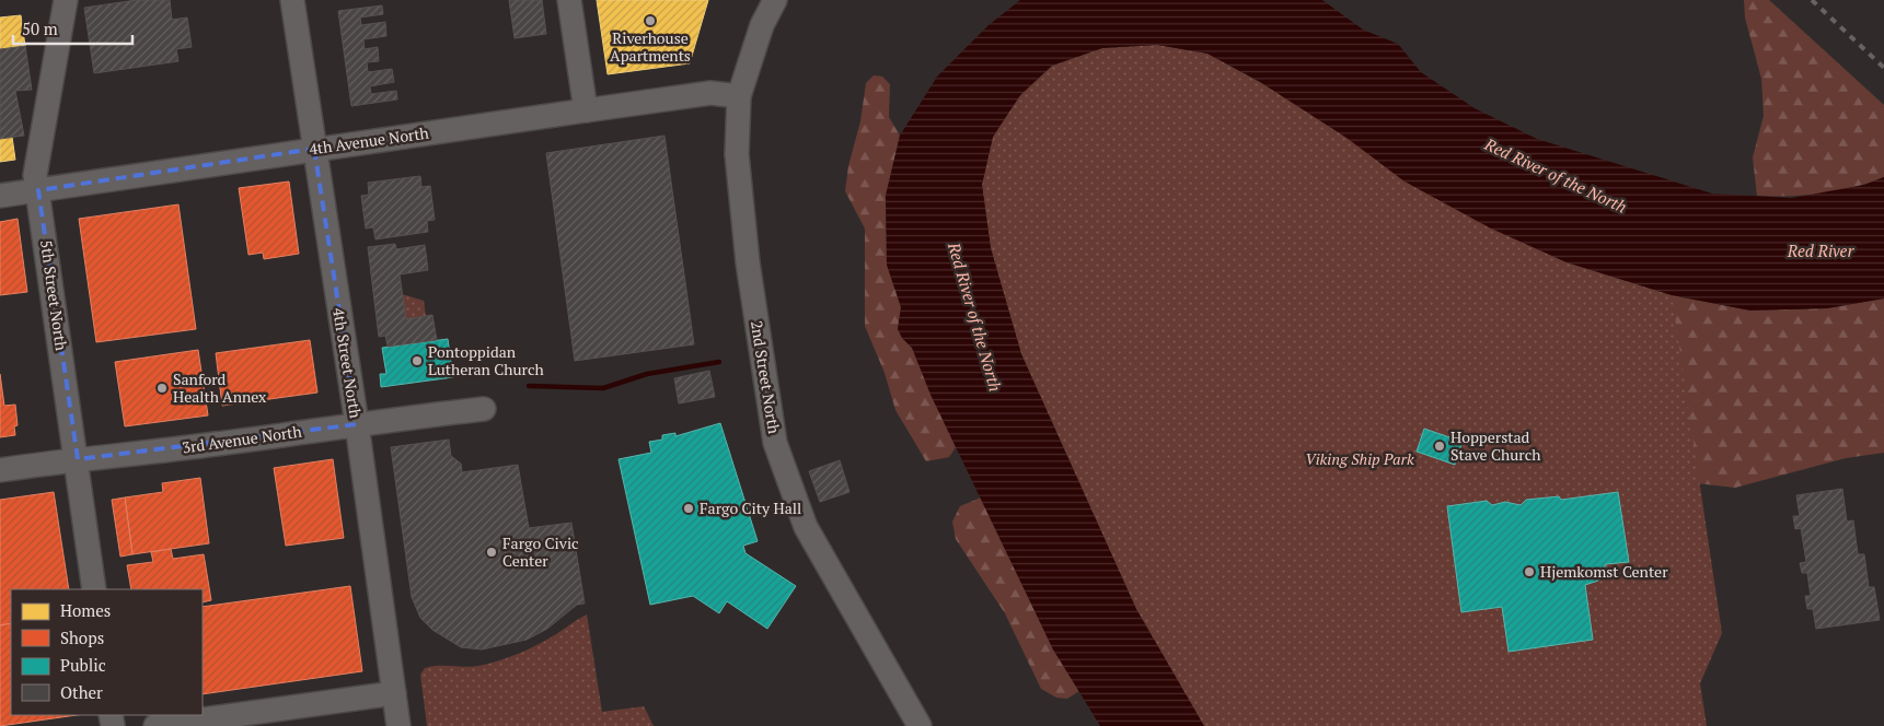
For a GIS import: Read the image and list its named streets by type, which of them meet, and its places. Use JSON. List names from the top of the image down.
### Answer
{
  "streets": {
    "street": [
      "4th Avenue North",
      "5th Street North",
      "4th Street North",
      "2nd Street North",
      "3rd Avenue North"
    ]
  },
  "crossings": [
    ["4th Avenue North", "5th Street North"],
    ["4th Avenue North", "4th Street North"],
    ["4th Avenue North", "2nd Street North"],
    ["5th Street North", "3rd Avenue North"],
    ["4th Street North", "3rd Avenue North"]
  ],
  "water": ["Red River of the North", "Red River"],
  "parks": ["Viking Ship Park"],
  "places": [
    "Riverhouse Apartments",
    "Pontoppidan Lutheran Church",
    "Sanford Health Annex",
    "Hopperstad Stave Church",
    "Fargo City Hall",
    "Fargo Civic Center",
    "Hjemkomst Center"
  ],
  "legend": [
    "Homes",
    "Shops",
    "Public",
    "Other"
  ],
  "scale_bar": "50 m"
}
